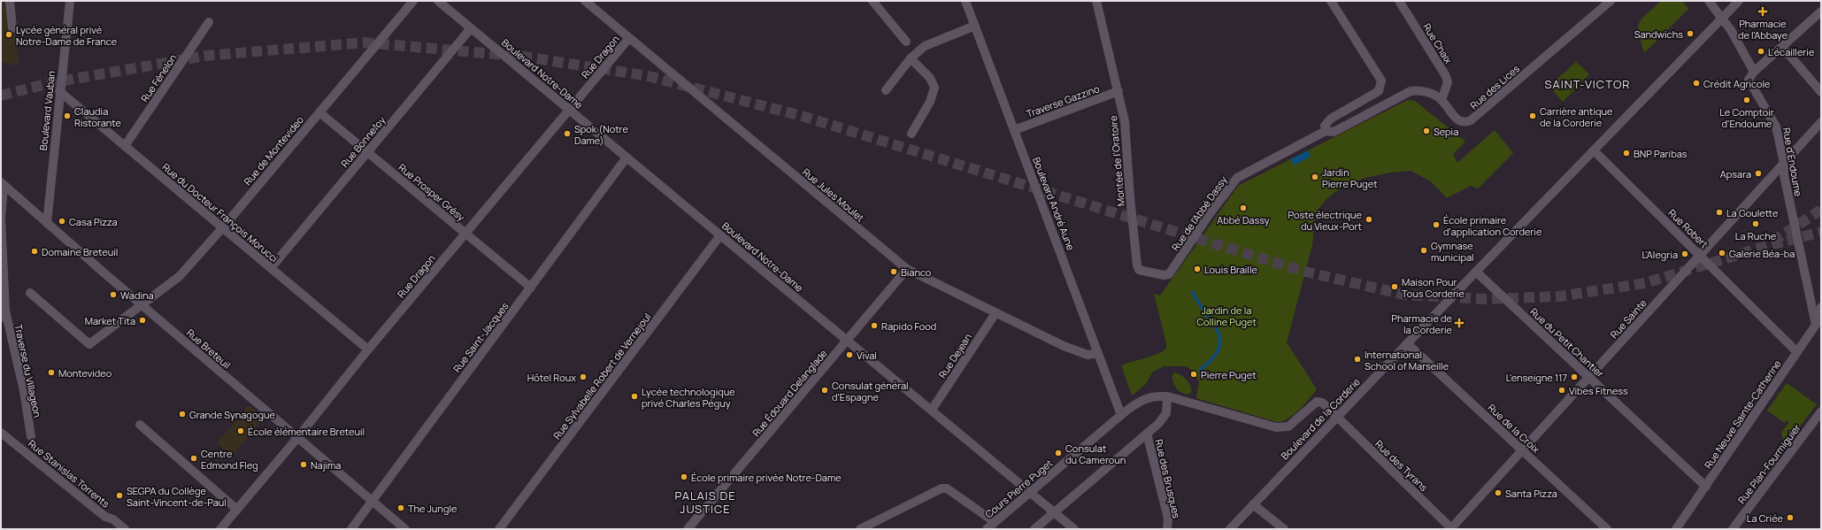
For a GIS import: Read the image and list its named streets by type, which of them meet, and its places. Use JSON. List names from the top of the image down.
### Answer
{
  "streets": {
    "street": [
      "Rue Chaix",
      "Rue Dragon",
      "Boulevard Notre-Dame",
      "Rue Fénelon",
      "Rue des Lices",
      "Traverse Gazzino",
      "Boulevard Vauban",
      "Rue Bonnefoy",
      "Rue de Montevideo",
      "Montée de l'Oratoire",
      "Rue d'Endoume",
      "Rue Prosper Grésy",
      "Rue Jules Moulet",
      "Boulevard André Aune",
      "Rue du Docteur François Morucci",
      "Rue de l'Abbé Dassy",
      "Rue Robert",
      "Rue Sainte",
      "Rue Saint-Jacques",
      "Rue du Petit Chantier",
      "Rue Breteuil",
      "Rue Dejean",
      "Traverse du Villageon",
      "Rue Sylvabelle Robert de Vernejoul",
      "Rue Édouard Delanglade",
      "Rue Neuve Sainte-Catherine",
      "Boulevard de la Corderie",
      "Rue de la Croix",
      "Rue Plan-Fourmiguier",
      "Rue des Tyrans",
      "Rue Stanislas Torrents",
      "Rue des Brusques",
      "Cours Pierre Puget"
    ]
  },
  "crossings": [
    ["Rue Chaix", "Rue des Lices"],
    ["Rue Dragon", "Boulevard Notre-Dame"],
    ["Rue Dragon", "Rue Prosper Grésy"],
    ["Rue Dragon", "Rue Jules Moulet"],
    ["Rue Dragon", "Rue du Docteur François Morucci"],
    ["Rue Dragon", "Rue Breteuil"],
    ["Boulevard Notre-Dame", "Rue Bonnefoy"],
    ["Boulevard Notre-Dame", "Rue Saint-Jacques"],
    ["Boulevard Notre-Dame", "Rue Dejean"],
    ["Boulevard Notre-Dame", "Rue Sylvabelle Robert de Vernejoul"],
    ["Boulevard Notre-Dame", "Rue Édouard Delanglade"],
    ["Boulevard Notre-Dame", "Cours Pierre Puget"],
    ["Rue Fénelon", "Rue du Docteur François Morucci"],
    ["Rue des Lices", "Rue de l'Abbé Dassy"],
    ["Traverse Gazzino", "Montée de l'Oratoire"],
    ["Traverse Gazzino", "Boulevard André Aune"],
    ["Boulevard Vauban", "Rue du Docteur François Morucci"],
    ["Boulevard Vauban", "Rue Breteuil"],
    ["Rue Bonnefoy", "Rue Prosper Grésy"],
    ["Rue Bonnefoy", "Rue du Docteur François Morucci"],
    ["Rue de Montevideo", "Rue Prosper Grésy"],
    ["Rue de Montevideo", "Rue du Docteur François Morucci"],
    ["Rue de Montevideo", "Rue Breteuil"],
    ["Montée de l'Oratoire", "Rue de l'Abbé Dassy"],
    ["Rue d'Endoume", "Rue Sainte"],
    ["Rue d'Endoume", "Rue Neuve Sainte-Catherine"],
    ["Rue Prosper Grésy", "Rue Saint-Jacques"],
    ["Rue Jules Moulet", "Boulevard André Aune"],
    ["Rue Jules Moulet", "Rue Dejean"],
    ["Rue Jules Moulet", "Rue Édouard Delanglade"],
    ["Boulevard André Aune", "Cours Pierre Puget"],
    ["Rue Robert", "Rue Sainte"],
    ["Rue Robert", "Rue Neuve Sainte-Catherine"],
    ["Rue Robert", "Boulevard de la Corderie"],
    ["Rue Sainte", "Rue du Petit Chantier"],
    ["Rue Sainte", "Rue de la Croix"],
    ["Rue Sainte", "Rue des Tyrans"],
    ["Rue Saint-Jacques", "Rue Breteuil"],
    ["Rue du Petit Chantier", "Rue Neuve Sainte-Catherine"],
    ["Rue du Petit Chantier", "Boulevard de la Corderie"],
    ["Rue Breteuil", "Traverse du Villageon"],
    ["Boulevard de la Corderie", "Rue de la Croix"],
    ["Boulevard de la Corderie", "Rue des Tyrans"],
    ["Rue des Tyrans", "Cours Pierre Puget"]
  ],
  "districts": ["SAINT-VICTOR", "PALAIS DE JUSTICE"],
  "parks": ["Jardin de la Colline Puget"],
  "places": {
    "health": ["Pharmacie de l'Abbaye", "Pharmacie de la Corderie"],
    "other": [
      "Sandwichs",
      "Lycée général privé Notre-Dame de France",
      "L'écaillerie",
      "Crédit Agricole",
      "Le Comptoir d'Endoume",
      "Claudia Ristorante",
      "Carrière antique de la Corderie",
      "Sepia",
      "Spok (Notre Dame)",
      "BNP Paribas",
      "Apsara",
      "Jardin Pierre Puget",
      "Abbé Dassy",
      "La Goulette",
      "Poste électrique du Vieux-Port",
      "Casa Pizza",
      "La Ruche",
      "École primaire d'application Corderie",
      "Gymnase municipal",
      "Domaine Breteuil",
      "Galerie Béa-ba",
      "L'Alegria",
      "Louis Braille",
      "Bianco",
      "Maison Pour Tous Corderie",
      "Wadina",
      "Market Tita",
      "Rapido Food",
      "Vival",
      "International School of Marseille",
      "Montevideo",
      "Pierre Puget",
      "Hôtel Roux",
      "L'enseigne 117",
      "Consulat général d'Espagne",
      "Vibes Fitness",
      "Lycée technologique privé Charles Péguy",
      "Grande Synagogue",
      "École élémentaire Breteuil",
      "Consulat du Cameroun",
      "Centre Edmond Fleg",
      "Najima",
      "École primaire privée Notre-Dame",
      "Santa Pizza",
      "SEGPA du Collège Saint-Vincent-de-Paul",
      "The Jungle",
      "La Criée"
    ]
  }
}
